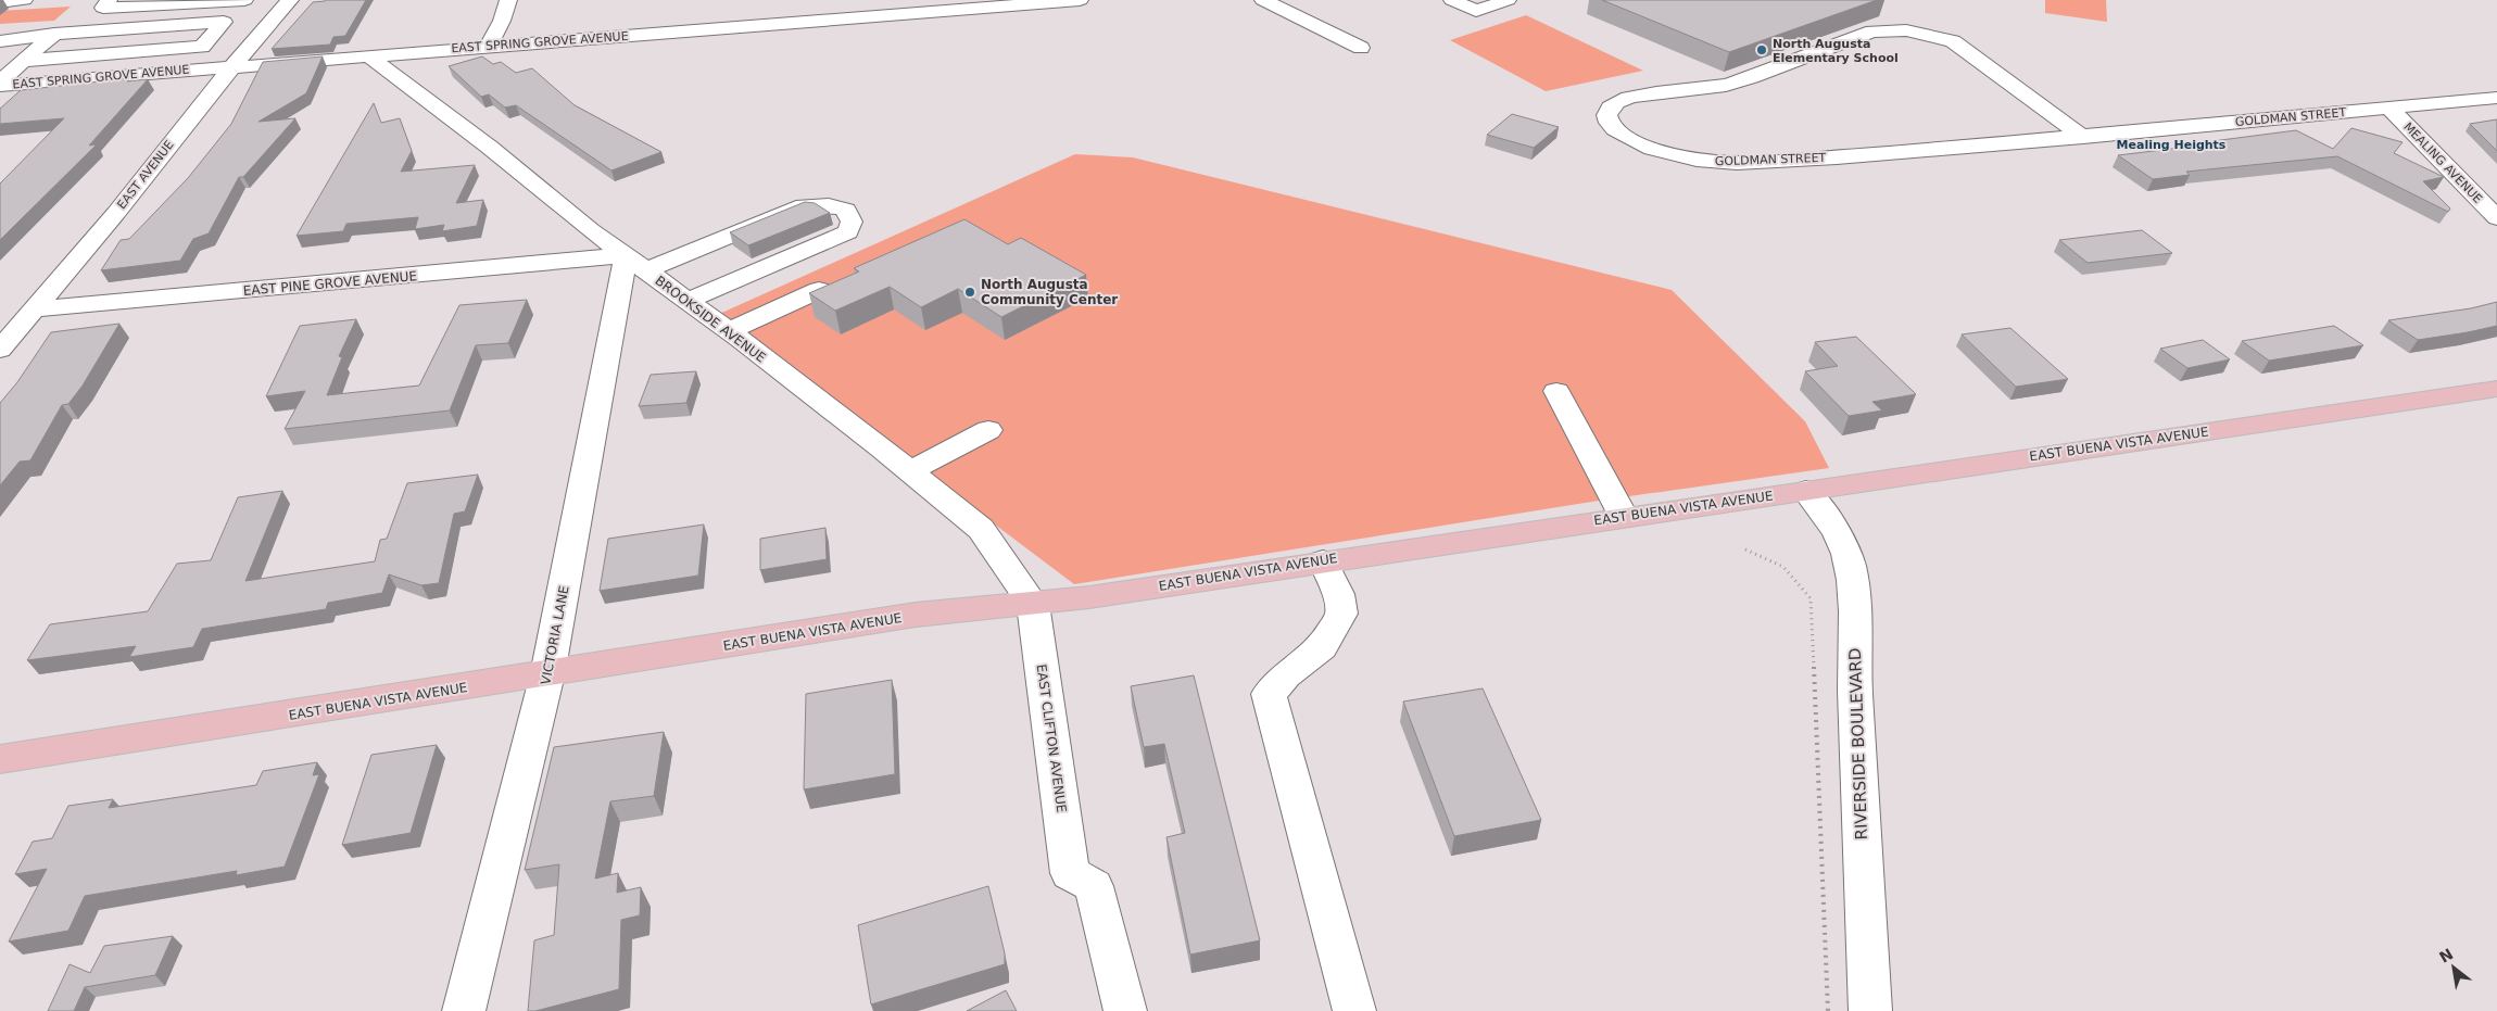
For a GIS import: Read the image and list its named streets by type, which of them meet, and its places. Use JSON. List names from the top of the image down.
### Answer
{
  "streets": {
    "main road": ["EAST BUENA VISTA AVENUE"],
    "street": [
      "EAST SPRING GROVE AVENUE",
      "GOLDMAN STREET",
      "MEALING AVENUE",
      "EAST AVENUE",
      "EAST PINE GROVE AVENUE",
      "BROOKSIDE AVENUE",
      "VICTORIA LANE",
      "EAST CLIFTON AVENUE",
      "RIVERSIDE BOULEVARD"
    ]
  },
  "crossings": [
    ["EAST SPRING GROVE AVENUE", "EAST AVENUE"],
    ["EAST SPRING GROVE AVENUE", "BROOKSIDE AVENUE"],
    ["GOLDMAN STREET", "MEALING AVENUE"],
    ["EAST AVENUE", "EAST PINE GROVE AVENUE"],
    ["EAST PINE GROVE AVENUE", "BROOKSIDE AVENUE"],
    ["EAST PINE GROVE AVENUE", "VICTORIA LANE"],
    ["BROOKSIDE AVENUE", "EAST BUENA VISTA AVENUE"],
    ["BROOKSIDE AVENUE", "VICTORIA LANE"],
    ["BROOKSIDE AVENUE", "EAST CLIFTON AVENUE"],
    ["EAST BUENA VISTA AVENUE", "VICTORIA LANE"],
    ["EAST BUENA VISTA AVENUE", "EAST CLIFTON AVENUE"],
    ["EAST BUENA VISTA AVENUE", "RIVERSIDE BOULEVARD"]
  ],
  "districts": ["Mealing Heights"],
  "places": ["North Augusta Elementary School", "North Augusta Community Center"],
  "north": "top left"
}
